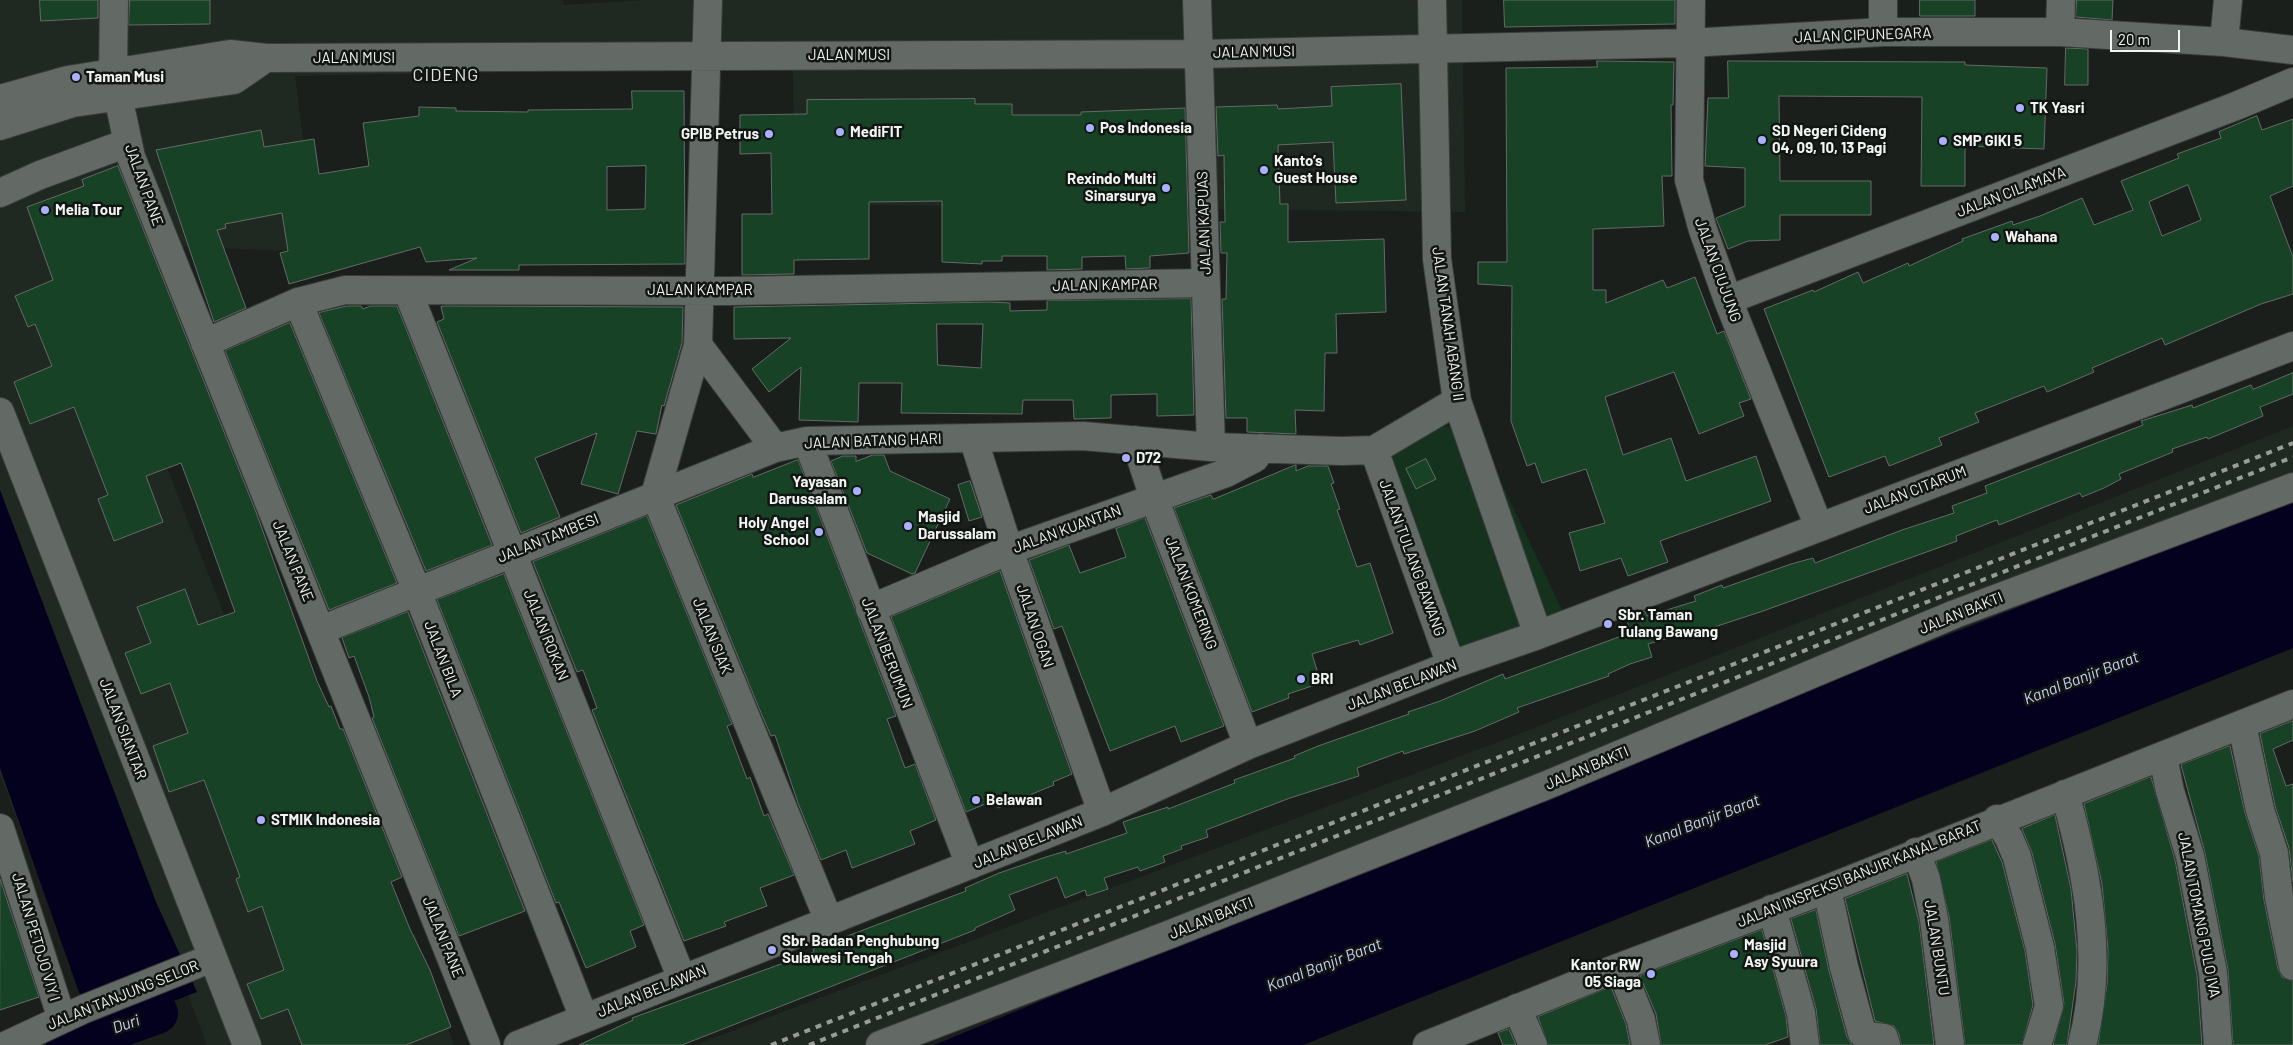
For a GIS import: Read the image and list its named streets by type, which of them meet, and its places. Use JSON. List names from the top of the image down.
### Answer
{
  "streets": {
    "street": [
      "JALAN CIPUNEGARA",
      "JALAN MUSI",
      "JALAN PANE",
      "JALAN CILAMAYA",
      "JALAN KAPUAS",
      "JALAN CIUJUNG",
      "JALAN KAMPAR",
      "JALAN TANAH ABANG II",
      "JALAN BATANG HARI",
      "JALAN CITARUM",
      "JALAN KUANTAN",
      "JALAN TAMBESI",
      "JALAN TULANG BAWANG",
      "JALAN KOMERING",
      "JALAN BAKTI",
      "JALAN OGAN",
      "JALAN ROKAN",
      "JALAN SIAK",
      "JALAN BERUMUN",
      "JALAN BILA",
      "JALAN BELAWAN",
      "JALAN SIANTAR",
      "JALAN INSPEKSI BANJIR KANAL BARAT",
      "JALAN TOMANG PULO IVA",
      "JALAN PETOJO VIY I",
      "JALAN BUNTU",
      "JALAN TANJUNG SELOR"
    ]
  },
  "crossings": [
    ["JALAN CIPUNEGARA", "JALAN MUSI"],
    ["JALAN CIPUNEGARA", "JALAN CIUJUNG"],
    ["JALAN CIPUNEGARA", "JALAN TANAH ABANG II"],
    ["JALAN MUSI", "JALAN PANE"],
    ["JALAN MUSI", "JALAN KAPUAS"],
    ["JALAN MUSI", "JALAN TANAH ABANG II"],
    ["JALAN PANE", "JALAN KAMPAR"],
    ["JALAN PANE", "JALAN TAMBESI"],
    ["JALAN CILAMAYA", "JALAN CIUJUNG"],
    ["JALAN KAPUAS", "JALAN KAMPAR"],
    ["JALAN KAPUAS", "JALAN BATANG HARI"],
    ["JALAN CIUJUNG", "JALAN CITARUM"],
    ["JALAN KAMPAR", "JALAN ROKAN"],
    ["JALAN KAMPAR", "JALAN BILA"],
    ["JALAN TANAH ABANG II", "JALAN CITARUM"],
    ["JALAN TANAH ABANG II", "JALAN BELAWAN"],
    ["JALAN BATANG HARI", "JALAN KUANTAN"],
    ["JALAN BATANG HARI", "JALAN TAMBESI"],
    ["JALAN BATANG HARI", "JALAN TULANG BAWANG"],
    ["JALAN BATANG HARI", "JALAN KOMERING"],
    ["JALAN BATANG HARI", "JALAN OGAN"],
    ["JALAN BATANG HARI", "JALAN BERUMUN"],
    ["JALAN CITARUM", "JALAN BELAWAN"],
    ["JALAN KUANTAN", "JALAN KOMERING"],
    ["JALAN KUANTAN", "JALAN OGAN"],
    ["JALAN KUANTAN", "JALAN BERUMUN"],
    ["JALAN TAMBESI", "JALAN ROKAN"],
    ["JALAN TAMBESI", "JALAN SIAK"],
    ["JALAN TAMBESI", "JALAN BILA"],
    ["JALAN TULANG BAWANG", "JALAN BELAWAN"],
    ["JALAN KOMERING", "JALAN BELAWAN"],
    ["JALAN OGAN", "JALAN BELAWAN"],
    ["JALAN ROKAN", "JALAN BELAWAN"],
    ["JALAN SIAK", "JALAN BELAWAN"],
    ["JALAN BERUMUN", "JALAN BELAWAN"],
    ["JALAN BILA", "JALAN BELAWAN"],
    ["JALAN SIANTAR", "JALAN TANJUNG SELOR"],
    ["JALAN INSPEKSI BANJIR KANAL BARAT", "JALAN TOMANG PULO IVA"],
    ["JALAN INSPEKSI BANJIR KANAL BARAT", "JALAN BUNTU"],
    ["JALAN PETOJO VIY I", "JALAN TANJUNG SELOR"]
  ],
  "districts": ["CIDENG"],
  "water": ["Kanal Banjir Barat", "Duri"],
  "places": [
    "Taman Musi",
    "TK Yasri",
    "Pos Indonesia",
    "MediFIT",
    "GPIB Petrus",
    "SD Negeri Cideng 04, 09, 10, 13 Pagi",
    "SMP GIKI 5",
    "Kanto’s Guest House",
    "Rexindo Multi Sinarsurya",
    "Melia Tour",
    "Wahana",
    "D72",
    "Yayasan Darussalam",
    "Masjid Darussalam",
    "Holy Angel School",
    "Sbr. Taman Tulang Bawang",
    "BRI",
    "Belawan",
    "STMIK Indonesia",
    "Sbr. Badan Penghubung Sulawesi Tengah",
    "Masjid Asy Syuura",
    "Kantor RW 05 Siaga"
  ],
  "scale_bar": "20 m"
}
